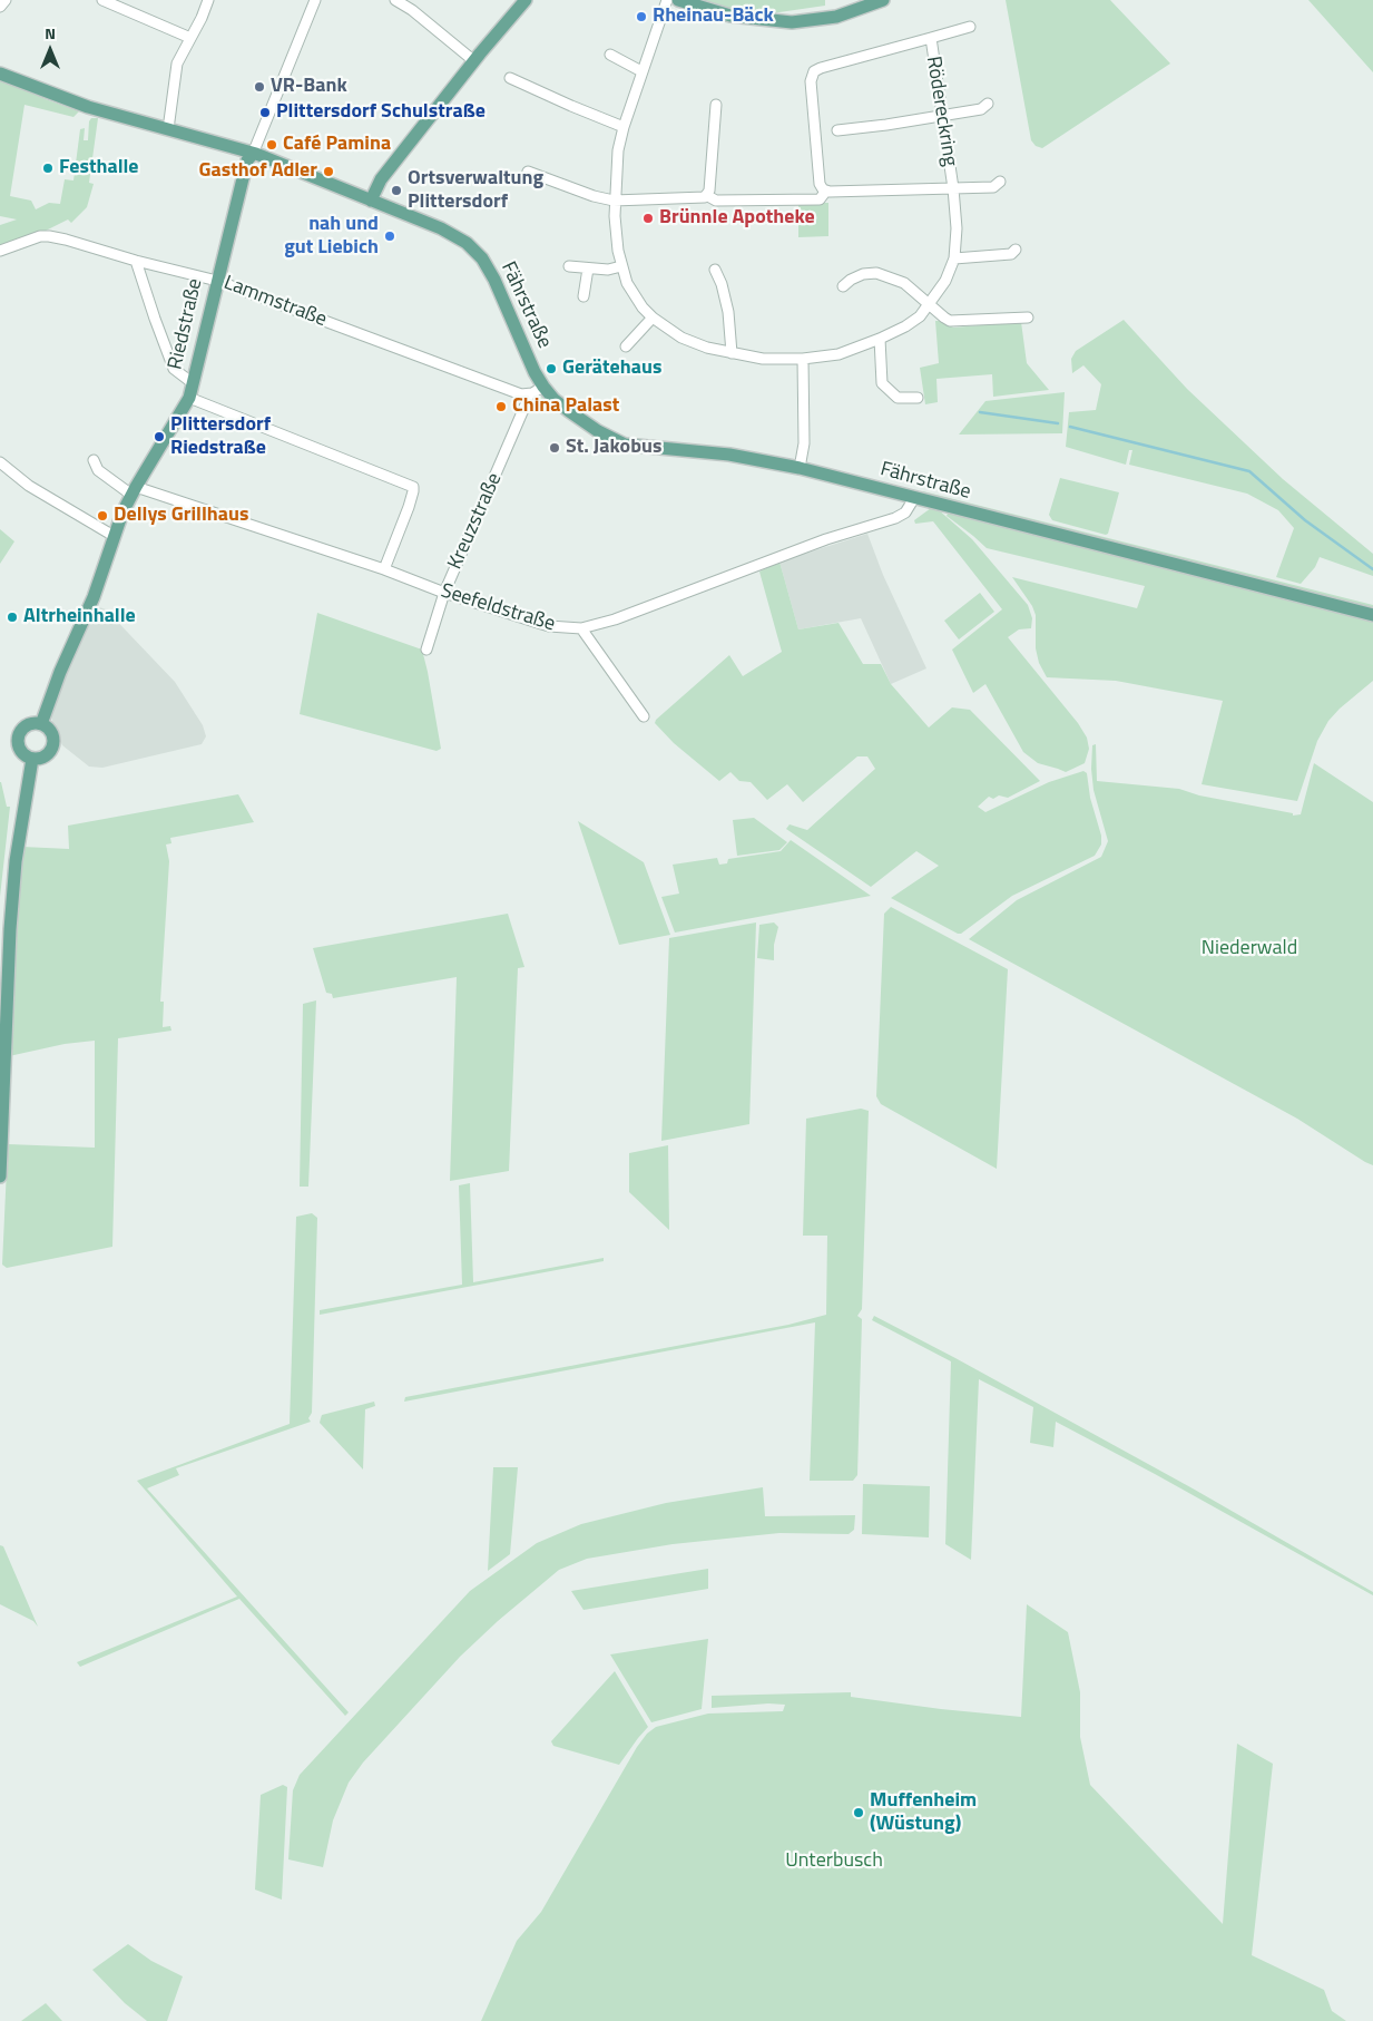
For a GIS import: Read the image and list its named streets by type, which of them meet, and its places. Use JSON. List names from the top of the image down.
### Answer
{
  "streets": {
    "main road": ["Fährstraße", "Riedstraße"],
    "street": [
      "Rödereckring",
      "Lammstraße",
      "Kreuzstraße",
      "Seefeldstraße"
    ]
  },
  "crossings": [
    ["Lammstraße", "Riedstraße"],
    ["Lammstraße", "Kreuzstraße"],
    ["Fährstraße", "Riedstraße"],
    ["Fährstraße", "Seefeldstraße"],
    ["Riedstraße", "Seefeldstraße"],
    ["Kreuzstraße", "Seefeldstraße"]
  ],
  "parks": ["Niederwald", "Unterbusch"],
  "places": [
    "Rheinau-Bäck",
    "VR-Bank",
    "Plittersdorf Schulstraße",
    "Café Pamina",
    "Festhalle",
    "Gasthof Adler",
    "Ortsverwaltung Plittersdorf",
    "Brünnle Apotheke",
    "nah und gut Liebich",
    "Gerätehaus",
    "China Palast",
    "Plittersdorf Riedstraße",
    "St. Jakobus",
    "Dellys Grillhaus",
    "Altrheinhalle",
    "Muffenheim (Wüstung)"
  ],
  "north": "top"
}
